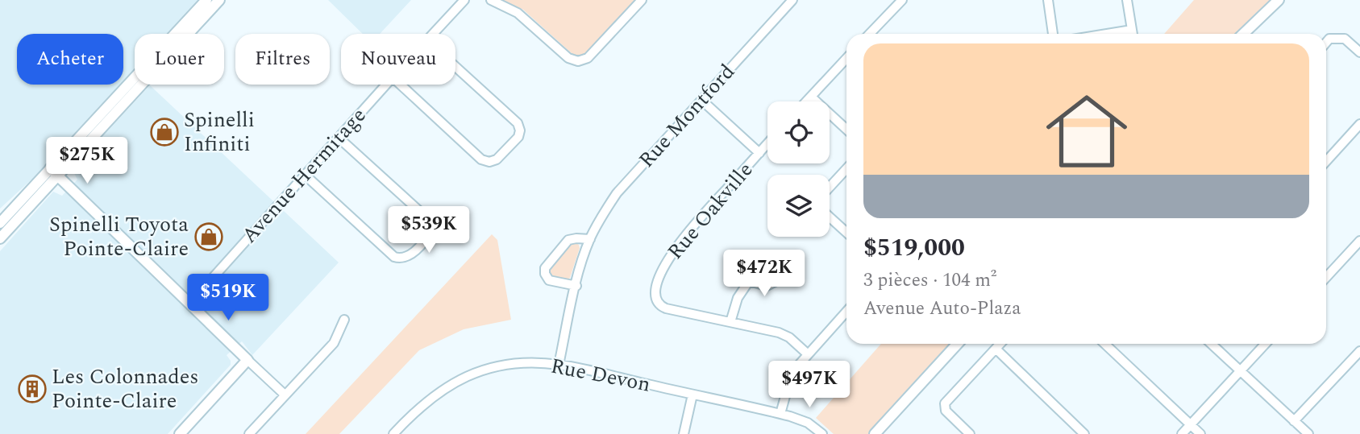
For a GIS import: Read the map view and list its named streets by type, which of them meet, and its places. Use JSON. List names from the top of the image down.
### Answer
{
  "streets": {
    "street": [
      "Rue Montford",
      "Avenue Hermitage",
      "Rue Oakville",
      "Rue Devon"
    ]
  },
  "crossings": [
    ["Rue Montford", "Rue Devon"]
  ],
  "places": {
    "shop": ["Spinelli Infiniti", "Spinelli Toyota Pointe-Claire"],
    "building": ["Les Colonnades Pointe-Claire"]
  },
  "page": {
    "chip": [
      "Acheter",
      "Louer",
      "Filtres",
      "Nouveau"
    ],
    "list": [
      {
        "name": "$519,000",
        "note": "3 pièces · 104 m² · Avenue Auto-Plaza"
      }
    ],
    "price": [
      "$275K",
      "$539K",
      "$472K",
      "$519K",
      "$497K"
    ]
  }
}
